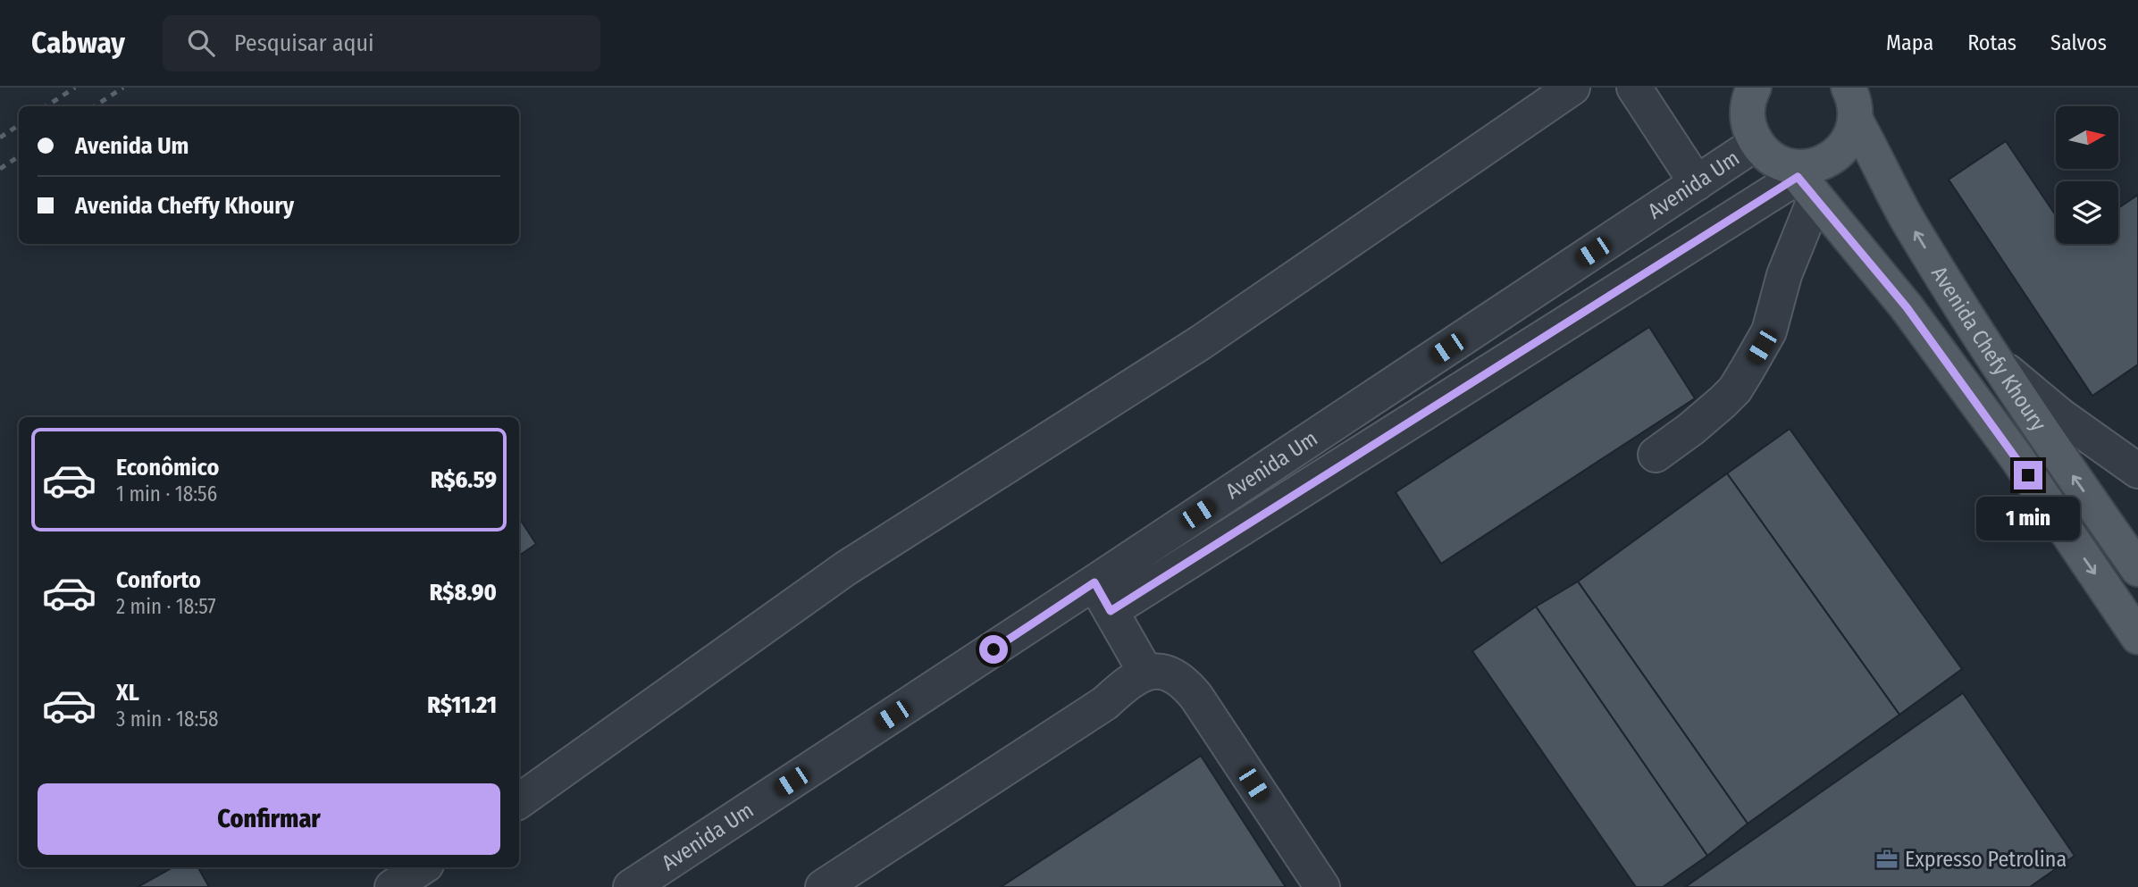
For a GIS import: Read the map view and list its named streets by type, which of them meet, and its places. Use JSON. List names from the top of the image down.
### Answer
{
  "streets": {
    "main road": ["Avenida Chefy Khoury"],
    "street": ["Avenida Um"]
  },
  "places": {
    "office": ["Expresso Petrolina"]
  },
  "north": "right",
  "page": {
    "header": "Cabway",
    "search": "Pesquisar aqui",
    "nav": ["Mapa", "Rotas", "Salvos"],
    "banner": ["Avenida Um", "Avenida Cheffy Khoury"],
    "list": [
      {
        "name": "Econômico",
        "note": "1 min · 18:56",
        "value": "R$6.59"
      },
      {
        "name": "Conforto",
        "note": "2 min · 18:57",
        "value": "R$8.90"
      },
      {
        "name": "XL",
        "note": "3 min · 18:58",
        "value": "R$11.21"
      }
    ],
    "bubble": "1 min",
    "buttons": "Confirmar"
  }
}
